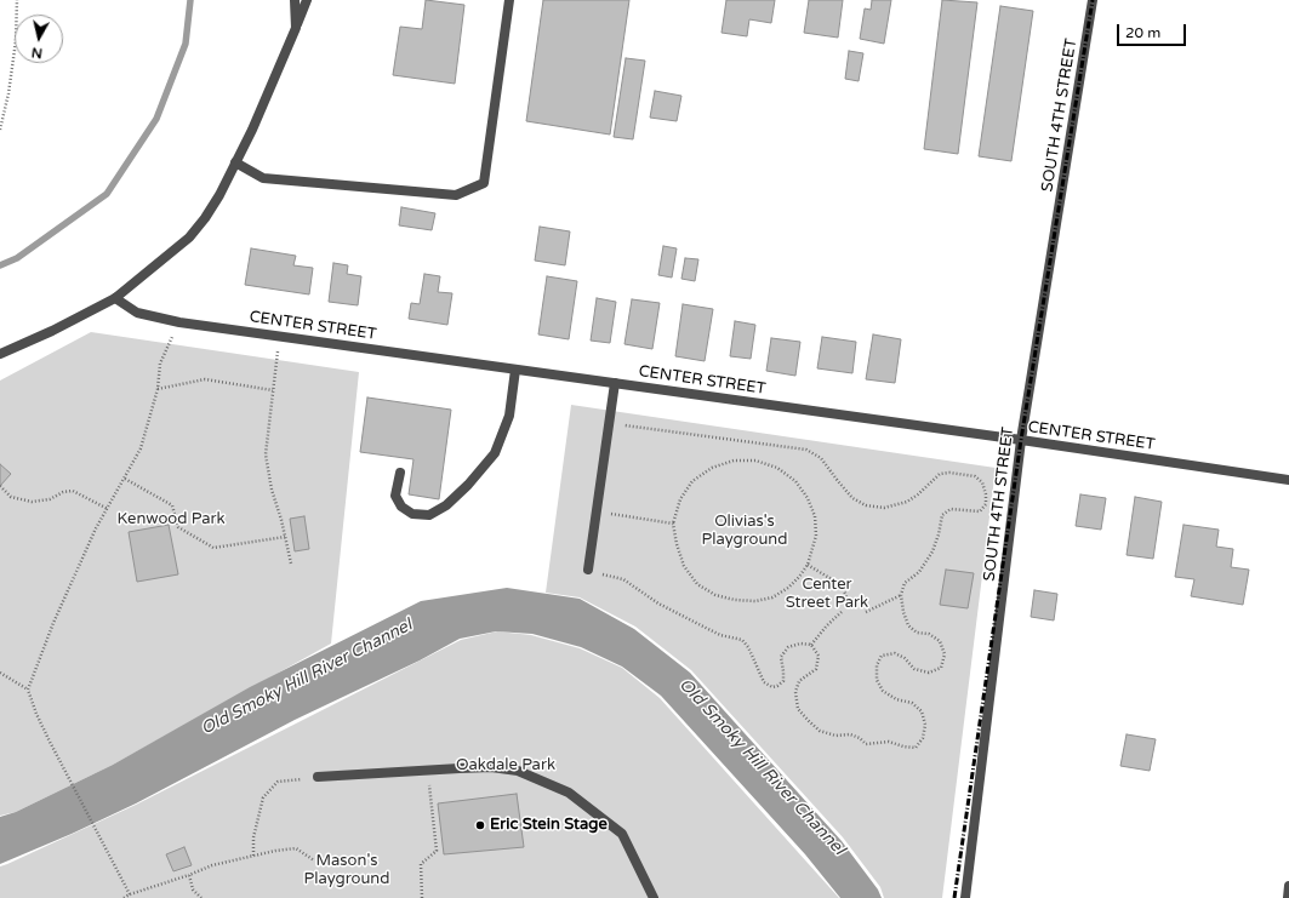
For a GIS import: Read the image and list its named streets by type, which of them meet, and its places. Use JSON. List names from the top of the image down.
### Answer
{
  "streets": {
    "street": ["SOUTH 4TH STREET", "CENTER STREET"]
  },
  "crossings": [
    ["SOUTH 4TH STREET", "CENTER STREET"]
  ],
  "water": ["Old Smoky Hill River Channel"],
  "parks": [
    "Kenwood Park",
    "Olivias's Playground",
    "Center Street Park",
    "Oakdale Park",
    "Mason's Playground"
  ],
  "places": ["Eric Stein Stage"],
  "scale_bar": "20 m",
  "north": "bottom"
}
